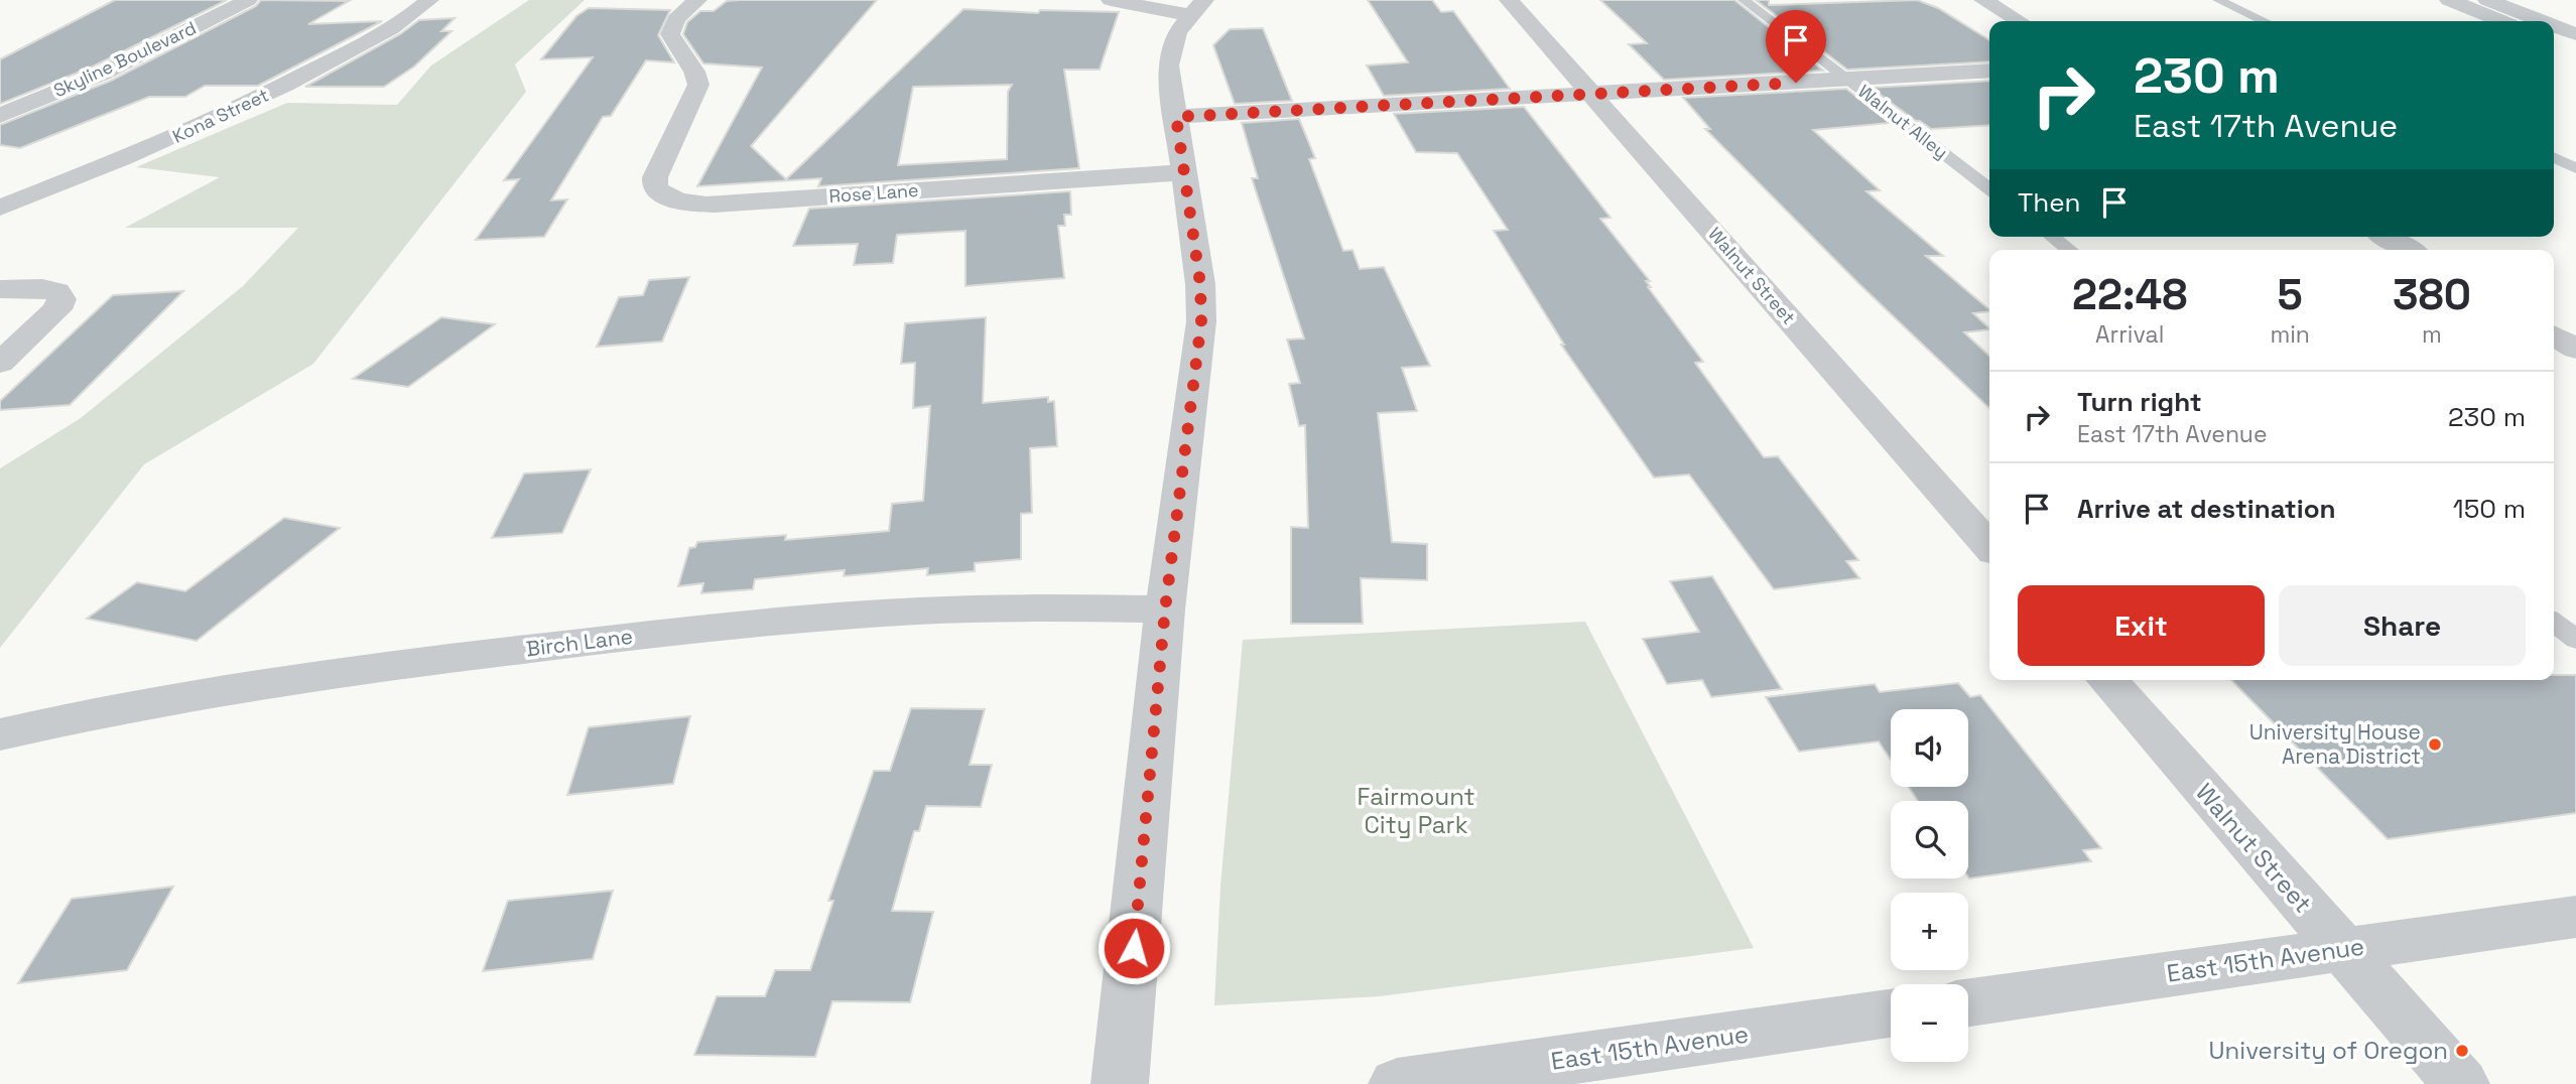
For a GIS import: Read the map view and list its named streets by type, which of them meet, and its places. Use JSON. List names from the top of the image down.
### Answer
{
  "streets": {
    "street": [
      "Skyline Boulevard",
      "Kona Street",
      "Rose Lane",
      "Walnut Street",
      "Birch Lane",
      "East 15th Avenue"
    ],
    "lane": ["Walnut Alley"]
  },
  "crossings": [
    ["Walnut Street", "East 15th Avenue"]
  ],
  "parks": ["Fairmount City Park"],
  "places": ["University House Arena District", "University of Oregon"],
  "page": {
    "turn": ["230 m", "East 17th Avenue"],
    "then": "Then",
    "eta": [
      "22:48",
      "Arrival",
      "5",
      "min",
      "380",
      "m"
    ],
    "list": [
      {
        "name": "Turn right",
        "note": "East 17th Avenue",
        "value": "230 m"
      },
      {
        "name": "Arrive at destination",
        "value": "150 m"
      }
    ],
    "buttons": ["Exit", "Share"],
    "map_buttons": ["+", "−"]
  }
}
